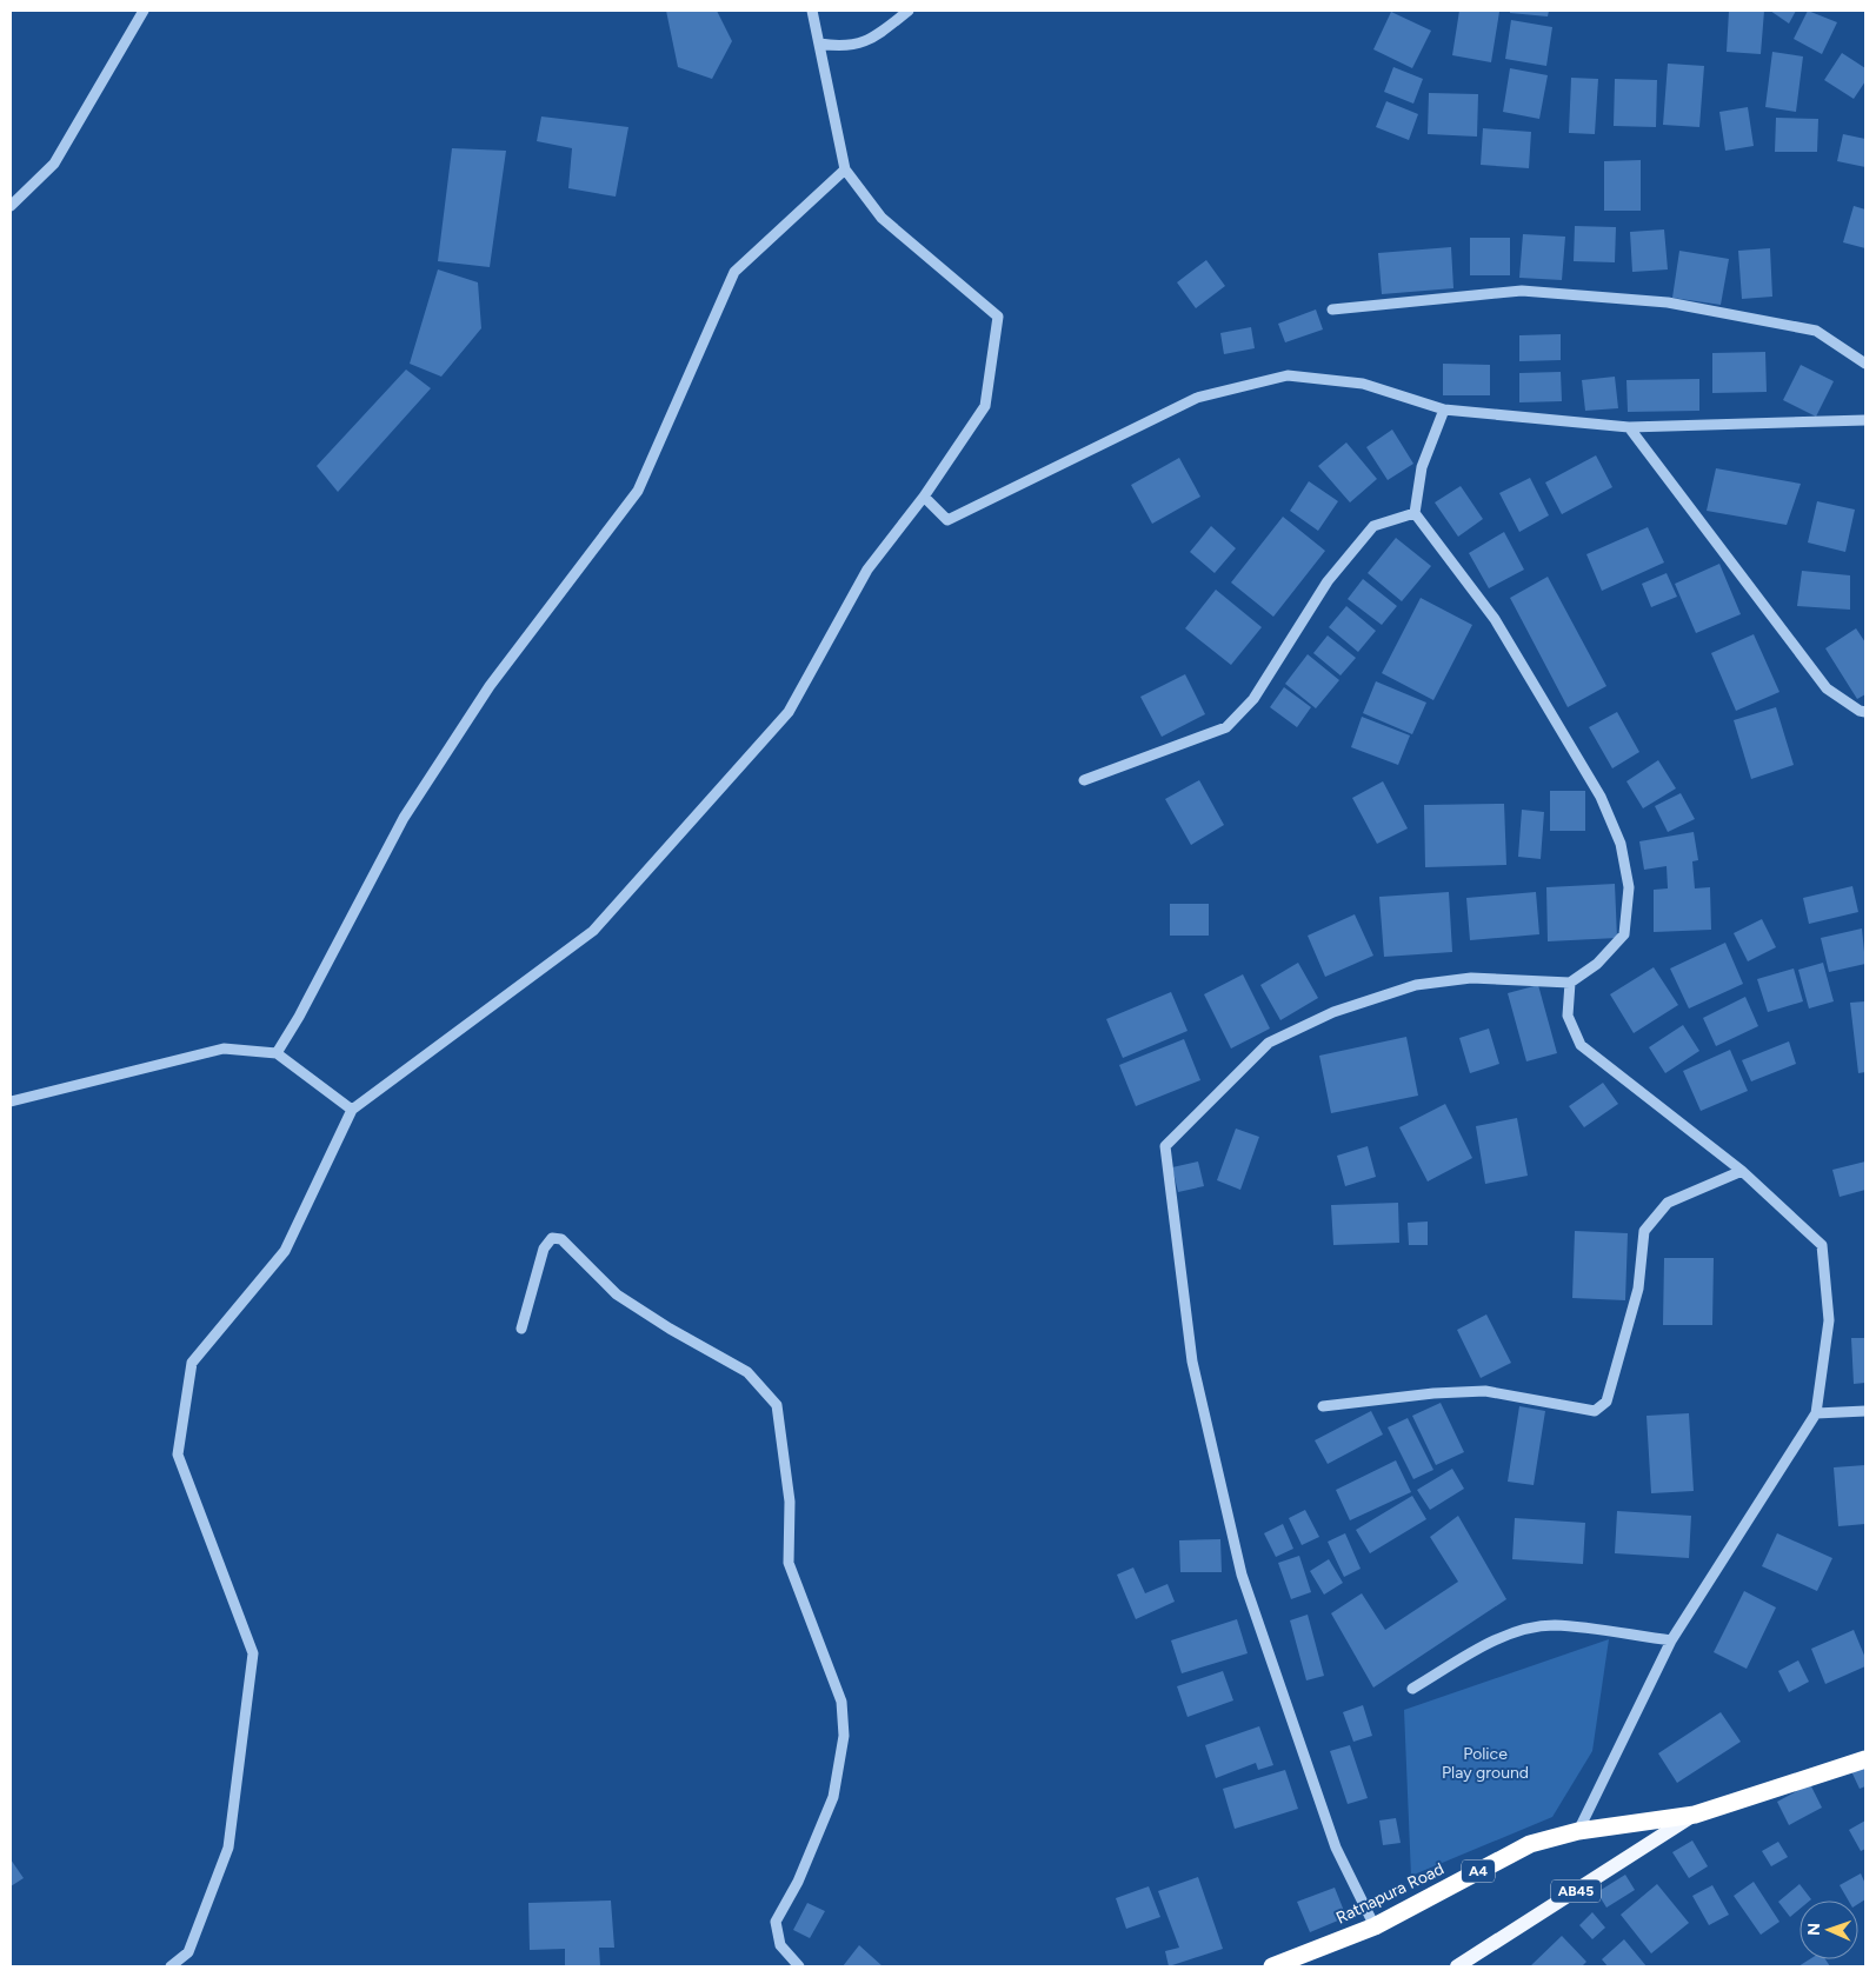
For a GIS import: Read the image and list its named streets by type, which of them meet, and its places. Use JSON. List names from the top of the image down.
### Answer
{
  "streets": {
    "highway": ["A4", "Ratnapura Road"],
    "main road": ["AB45"]
  },
  "crossings": [
    ["A4", "AB45"],
    ["A4", "Ratnapura Road"],
    ["AB45", "Ratnapura Road"]
  ],
  "parks": ["Police Play ground"],
  "north": "left"
}
